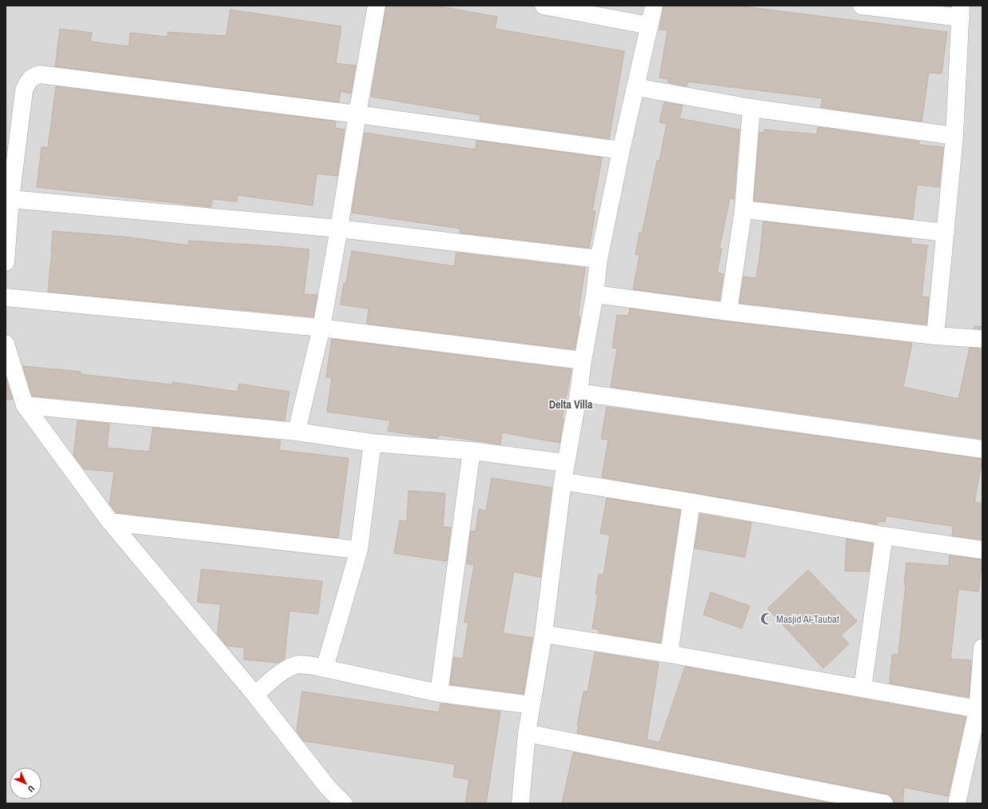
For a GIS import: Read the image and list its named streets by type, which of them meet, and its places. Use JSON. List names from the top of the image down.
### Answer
{
  "districts": ["Delta Villa"],
  "places": {
    "mosque": ["Masjid Al-Taubat"]
  },
  "north": "bottom right"
}
